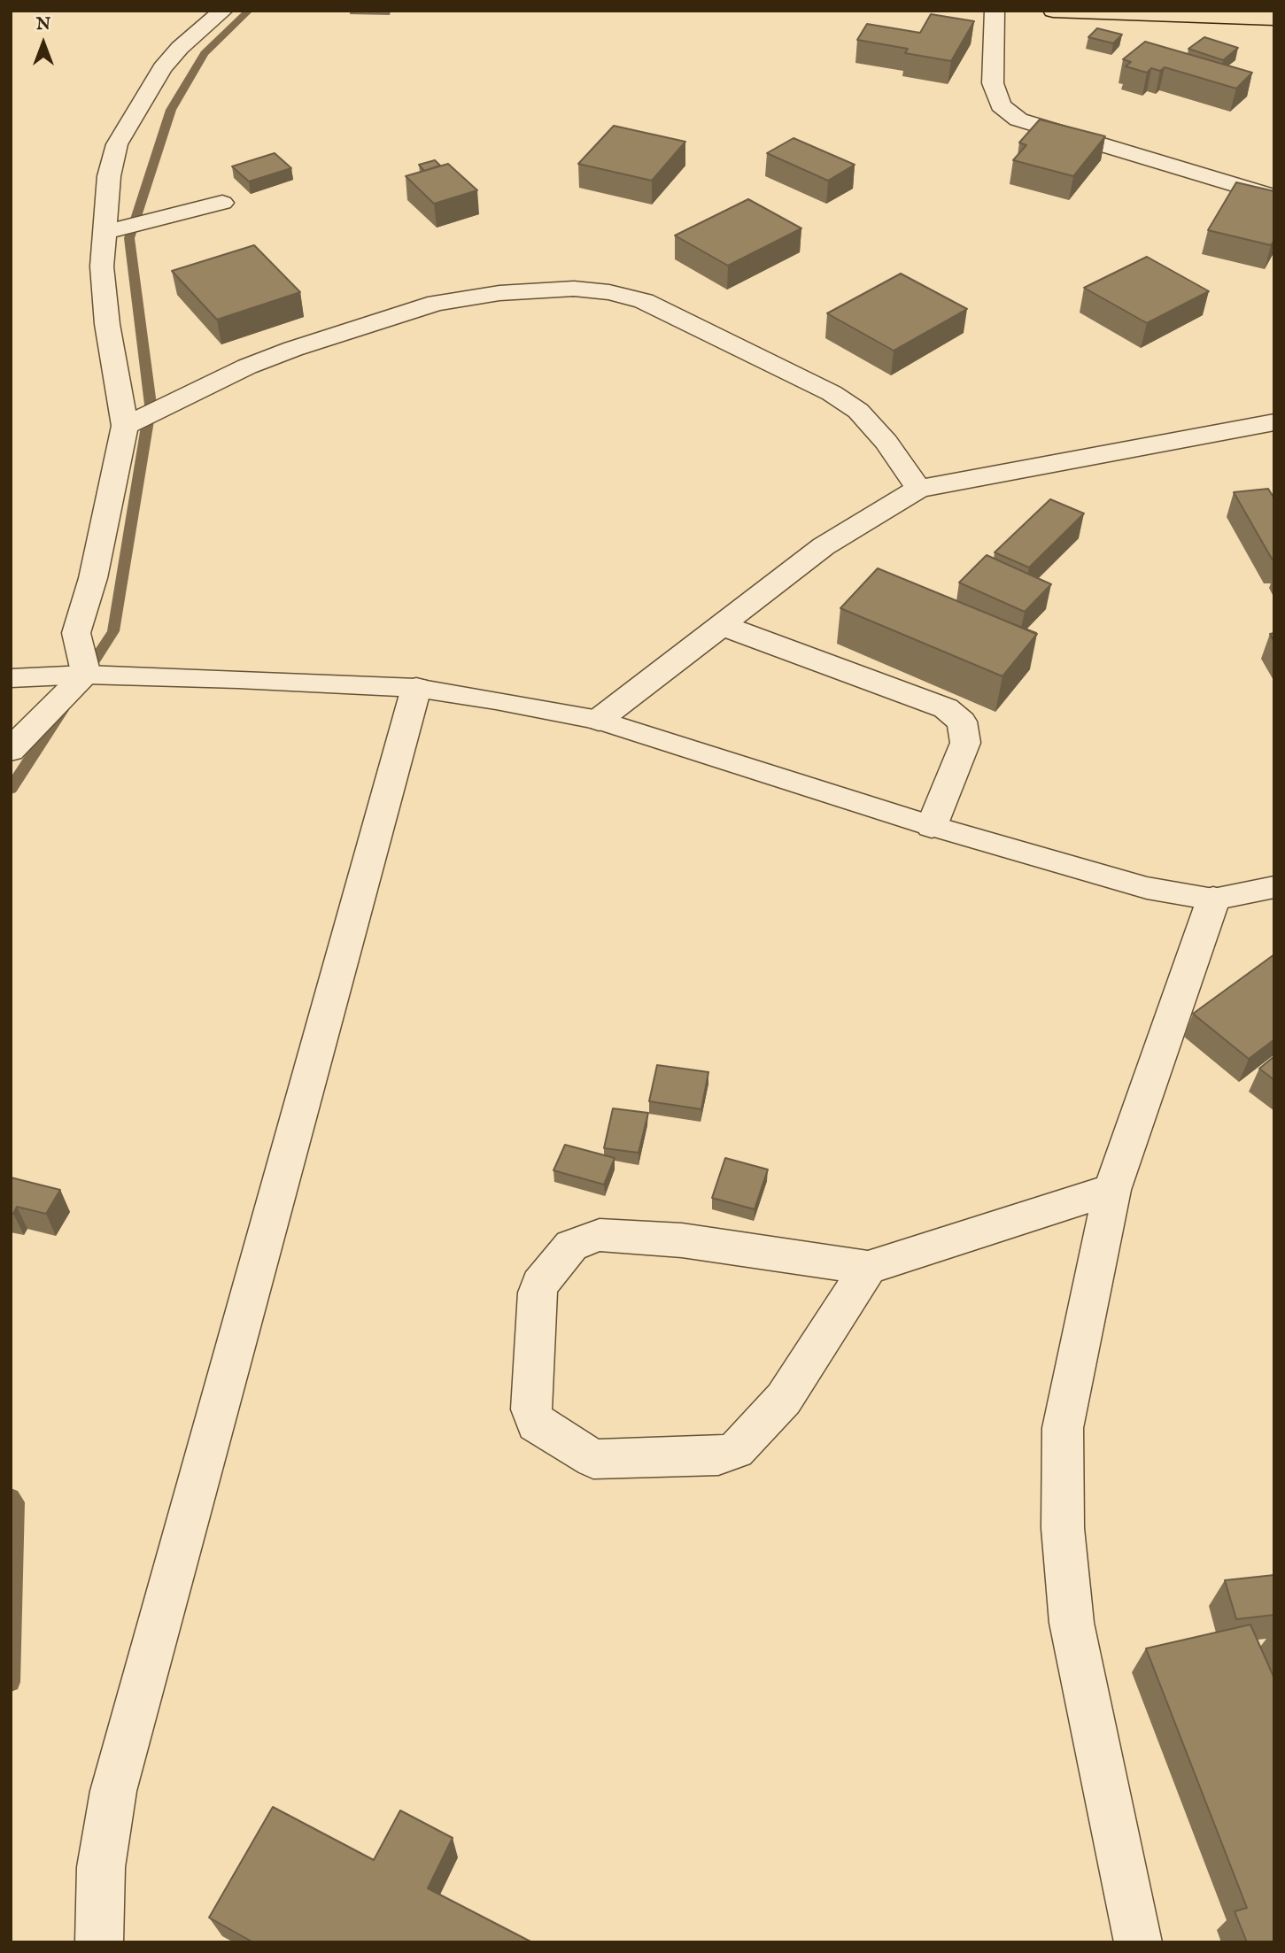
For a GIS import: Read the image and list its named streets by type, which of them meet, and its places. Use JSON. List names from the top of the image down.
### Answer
{
  "north": "top"
}
